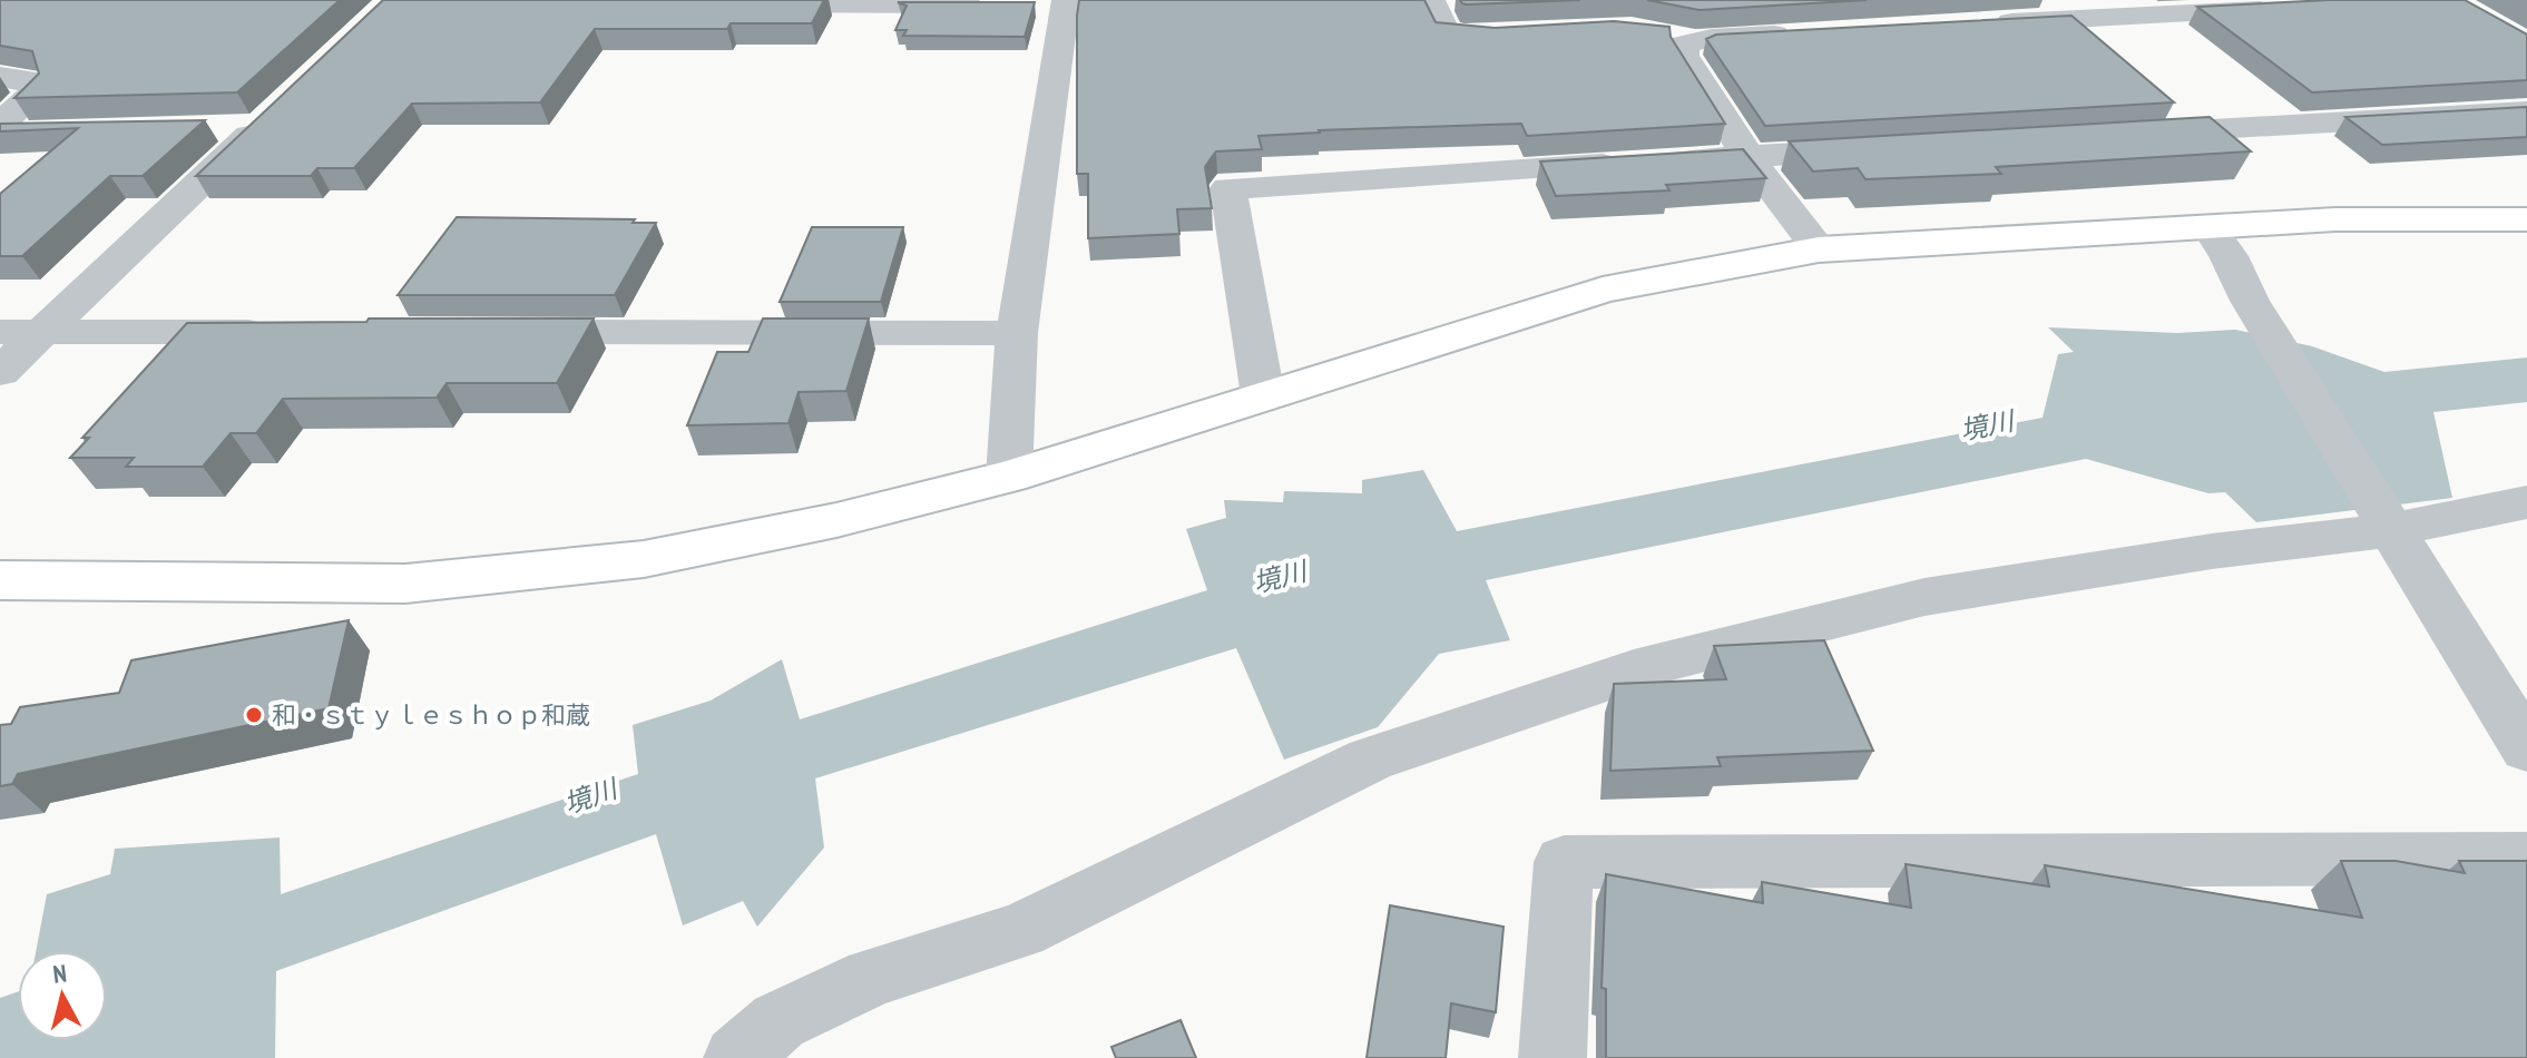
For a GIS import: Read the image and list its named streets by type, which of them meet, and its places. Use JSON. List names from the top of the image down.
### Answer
{
  "water": ["境川"],
  "places": ["和・ｓｔｙｌｅｓｈｏｐ和蔵"],
  "north": "top"
}
